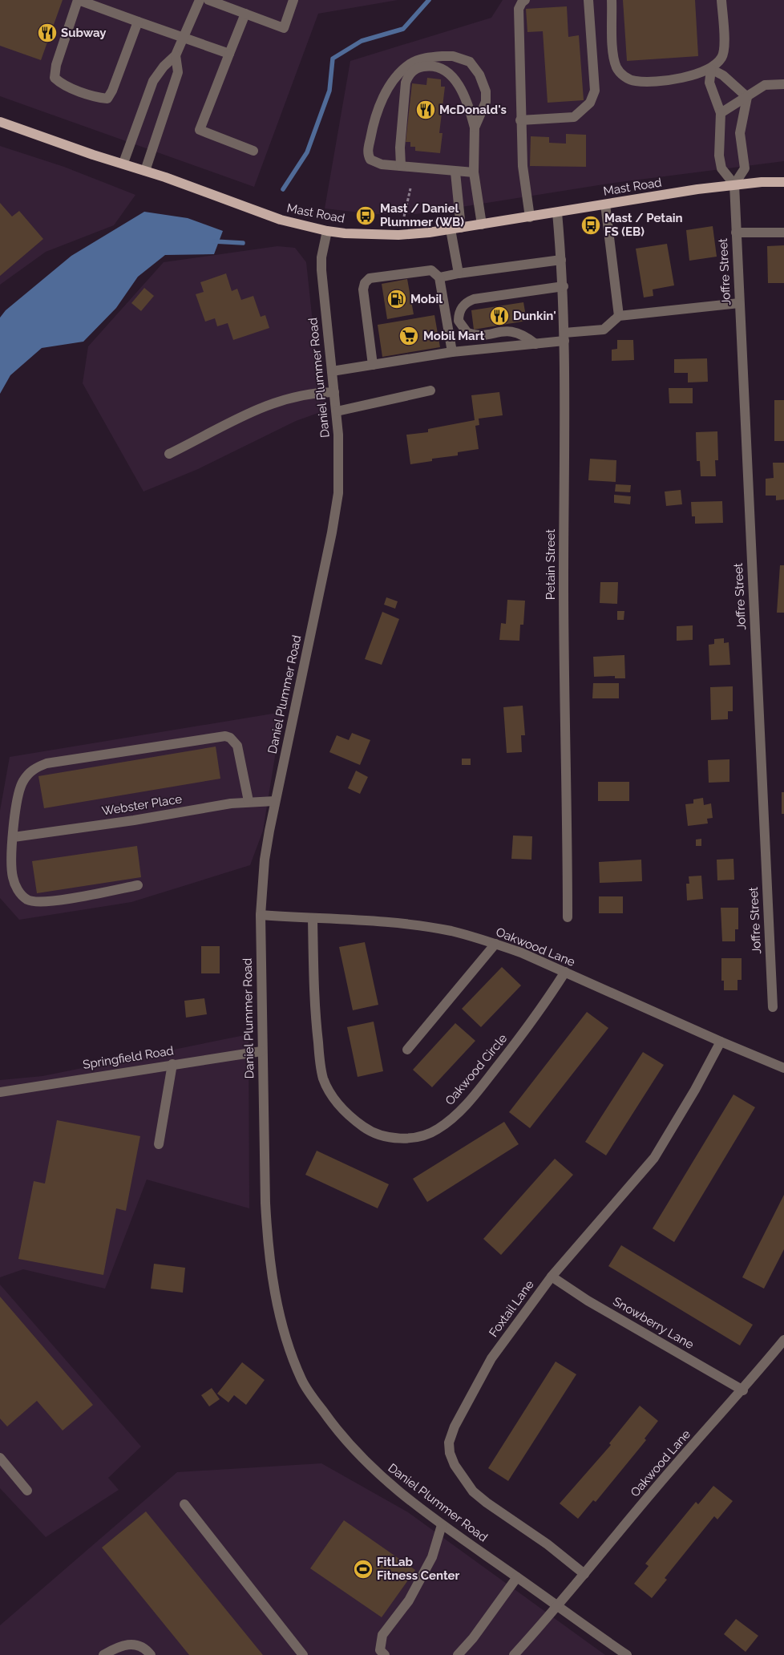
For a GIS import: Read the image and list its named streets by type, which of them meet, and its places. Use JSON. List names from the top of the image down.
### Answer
{
  "streets": {
    "main road": ["Mast Road"],
    "street": [
      "Joffre Street",
      "Daniel Plummer Road",
      "Petain Street",
      "Webster Place",
      "Oakwood Lane",
      "Springfield Road",
      "Oakwood Circle",
      "Foxtail Lane",
      "Snowberry Lane"
    ]
  },
  "crossings": [
    ["Mast Road", "Joffre Street"],
    ["Mast Road", "Daniel Plummer Road"],
    ["Mast Road", "Petain Street"],
    ["Daniel Plummer Road", "Webster Place"],
    ["Daniel Plummer Road", "Oakwood Lane"],
    ["Daniel Plummer Road", "Springfield Road"],
    ["Oakwood Lane", "Oakwood Circle"],
    ["Oakwood Lane", "Foxtail Lane"],
    ["Oakwood Lane", "Snowberry Lane"],
    ["Foxtail Lane", "Snowberry Lane"]
  ],
  "places": {
    "restaurant": ["Subway", "McDonald's", "Dunkin'"],
    "bus stop": ["Mast / Daniel Plummer (WB)", "Mast / Petain FS (EB)"],
    "fuel station": ["Mobil"],
    "supermarket": ["Mobil Mart"],
    "sports": ["FitLab Fitness Center"]
  }
}
